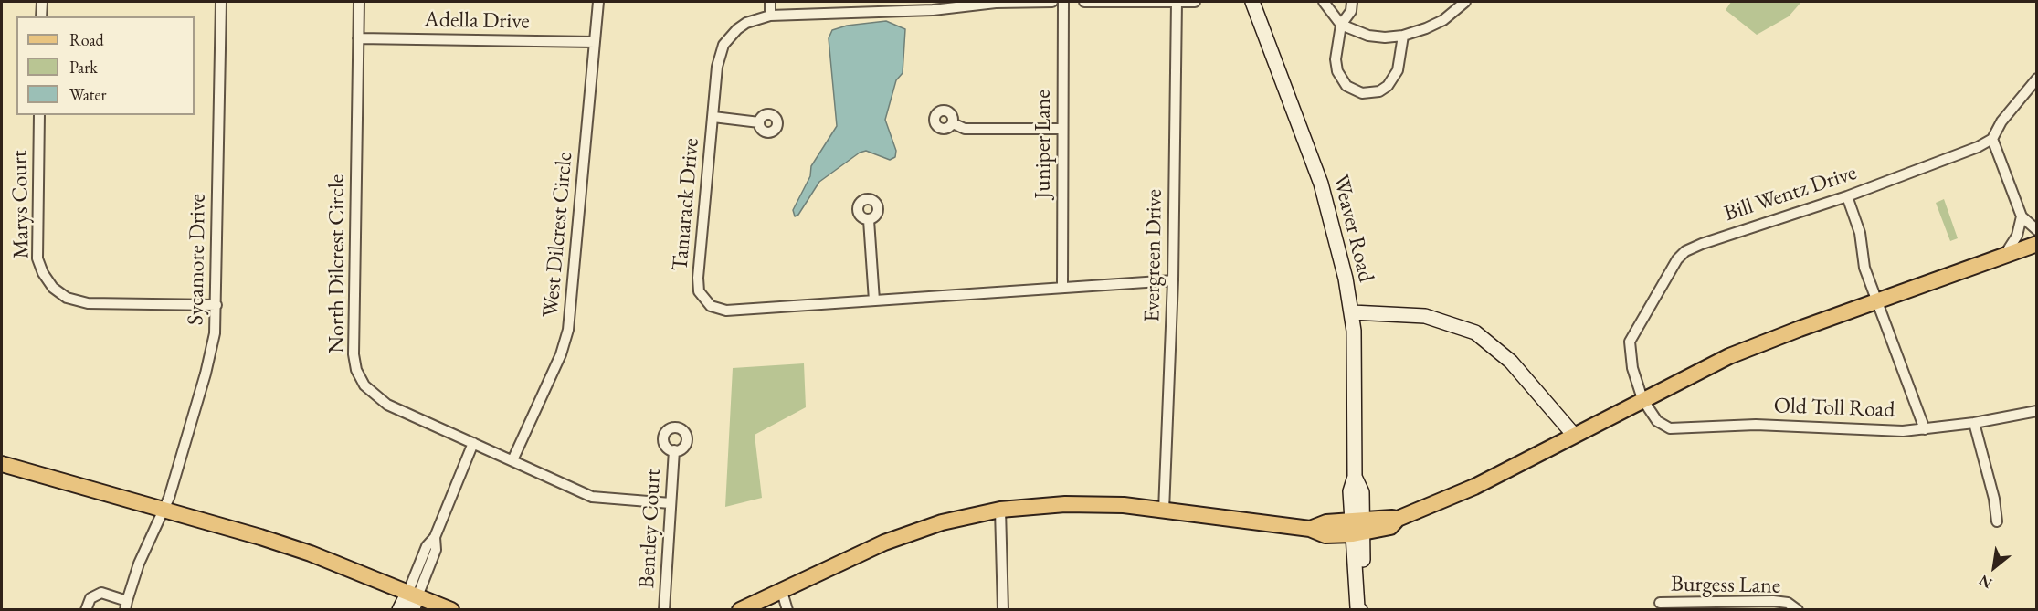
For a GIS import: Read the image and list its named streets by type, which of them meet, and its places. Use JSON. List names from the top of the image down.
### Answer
{
  "streets": {
    "main road": ["Weaver Road"],
    "street": [
      "Adella Drive",
      "Juniper Lane",
      "Bill Wentz Drive",
      "Marys Court",
      "Tamarack Drive",
      "West Dilcrest Circle",
      "Evergreen Drive",
      "Sycamore Drive",
      "North Dilcrest Circle",
      "Old Toll Road",
      "Bentley Court",
      "Burgess Lane"
    ]
  },
  "crossings": [
    ["Adella Drive", "West Dilcrest Circle"],
    ["Adella Drive", "North Dilcrest Circle"],
    ["Juniper Lane", "Tamarack Drive"],
    ["Bill Wentz Drive", "Old Toll Road"],
    ["Marys Court", "Sycamore Drive"],
    ["Tamarack Drive", "Evergreen Drive"],
    ["West Dilcrest Circle", "North Dilcrest Circle"],
    ["North Dilcrest Circle", "Bentley Court"]
  ],
  "legend": ["Road", "Park", "Water"],
  "north": "bottom left"
}
